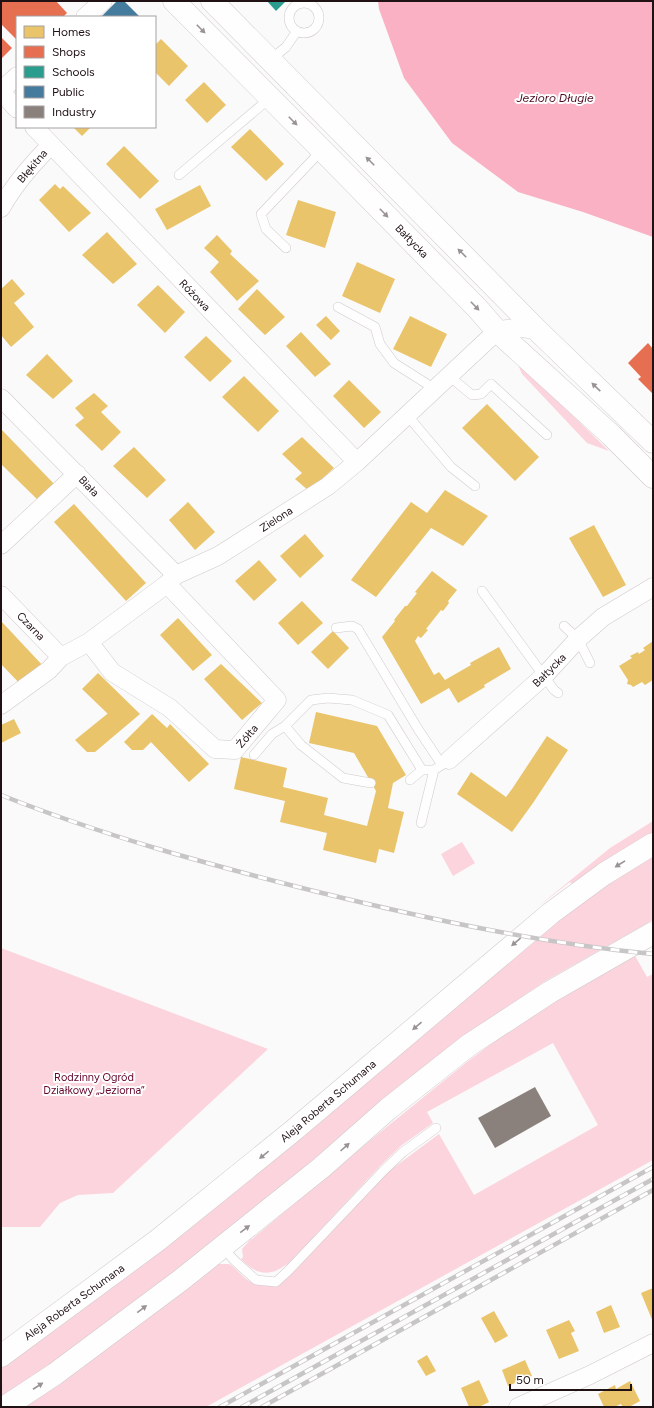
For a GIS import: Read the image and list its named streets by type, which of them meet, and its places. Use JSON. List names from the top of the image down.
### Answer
{
  "streets": {
    "main road": ["Bałtycka", "Aleja Roberta Schumana"],
    "street": [
      "Błękitna",
      "Różowa",
      "Biała",
      "Zielona",
      "Czarna",
      "Żółta"
    ]
  },
  "crossings": [
    ["Błękitna", "Różowa"],
    ["Bałtycka", "Zielona"],
    ["Różowa", "Zielona"],
    ["Biała", "Zielona"],
    ["Biała", "Żółta"],
    ["Zielona", "Czarna"],
    ["Zielona", "Żółta"]
  ],
  "water": ["Jezioro Długie"],
  "parks": ["Rodzinny Ogród Działkowy „Jeziorna”"],
  "legend": [
    "Homes",
    "Shops",
    "Schools",
    "Public",
    "Industry"
  ],
  "scale_bar": "50 m"
}
